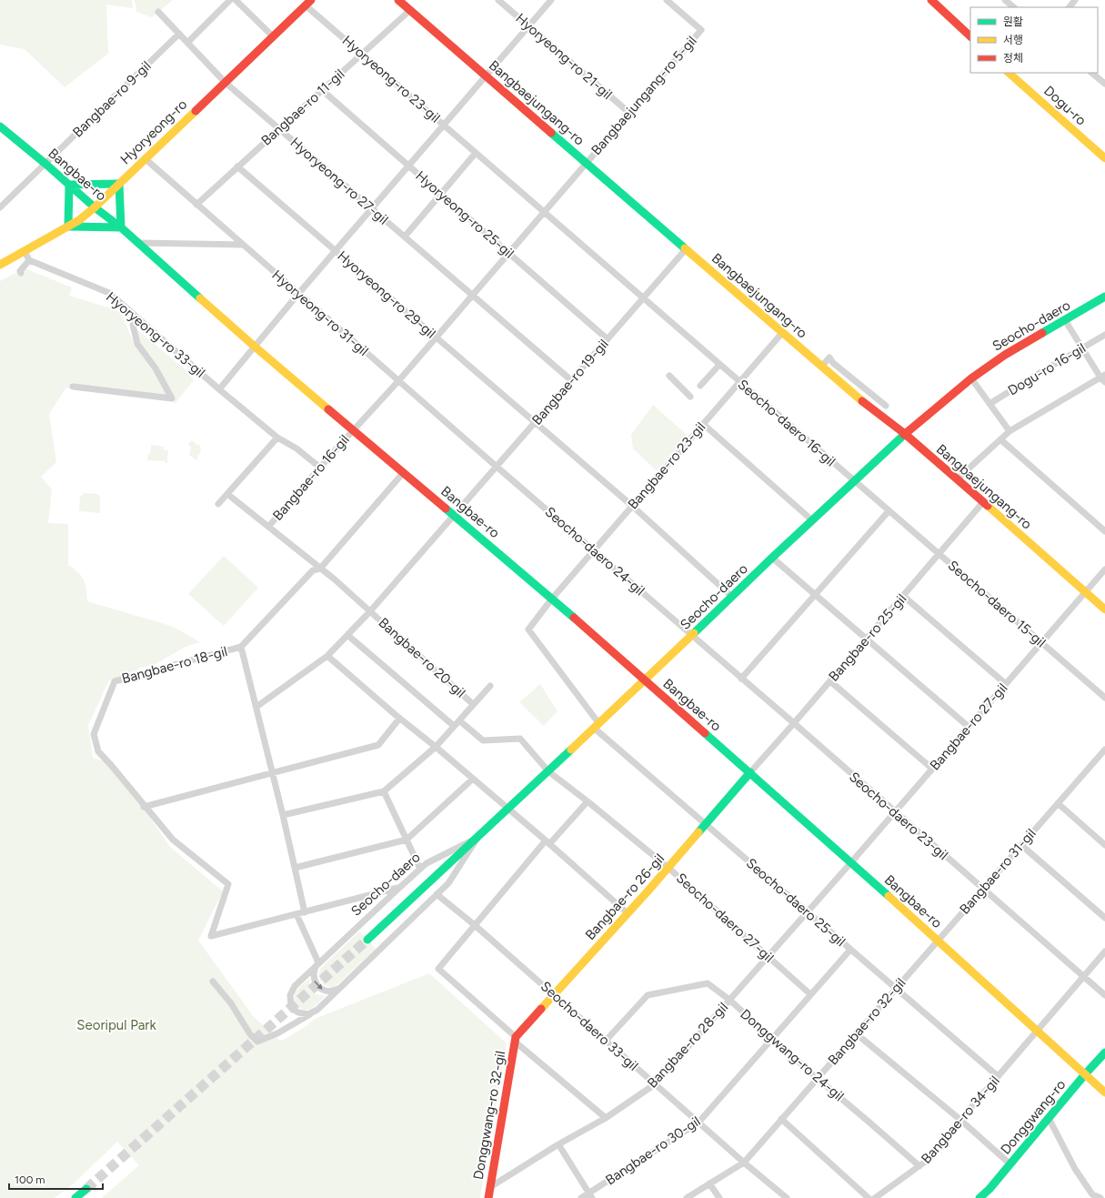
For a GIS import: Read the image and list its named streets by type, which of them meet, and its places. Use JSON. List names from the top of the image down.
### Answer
{
  "streets": {
    "main road": [
      "Bangbaejungang-ro",
      "Dogu-ro",
      "Hyoryeong-ro",
      "Bangbae-ro",
      "Seocho-daero",
      "Bangbae-ro 26-gil",
      "Donggwang-ro 32-gil",
      "Donggwang-ro"
    ],
    "street": [
      "Hyoryeong-ro 21-gil",
      "Hyoryeong-ro 23-gil",
      "Bangbaejungang-ro 5-gil",
      "Bangbae-ro 9-gil",
      "Bangbae-ro 11-gil",
      "Hyoryeong-ro 27-gil",
      "Hyoryeong-ro 25-gil",
      "Hyoryeong-ro 29-gil",
      "Hyoryeong-ro 31-gil",
      "Hyoryeong-ro 33-gil",
      "Dogu-ro 16-gil",
      "Bangbae-ro 19-gil",
      "Seocho-daero 16-gil",
      "Bangbae-ro 23-gil",
      "Bangbae-ro 16-gil",
      "Seocho-daero 24-gil",
      "Seocho-daero 15-gil",
      "Bangbae-ro 25-gil",
      "Bangbae-ro 20-gil",
      "Bangbae-ro 18-gil",
      "Bangbae-ro 27-gil",
      "Seocho-daero 23-gil",
      "Bangbae-ro 31-gil",
      "Seocho-daero 25-gil",
      "Seocho-daero 27-gil",
      "Bangbae-ro 32-gil",
      "Seocho-daero 33-gil",
      "Bangbae-ro 28-gil",
      "Donggwang-ro 24-gil",
      "Bangbae-ro 34-gil",
      "Bangbae-ro 30-gil"
    ]
  },
  "crossings": [
    ["Hyoryeong-ro 21-gil", "Bangbaejungang-ro 5-gil"],
    ["Hyoryeong-ro 23-gil", "Bangbaejungang-ro 5-gil"],
    ["Hyoryeong-ro 23-gil", "Bangbae-ro 11-gil"],
    ["Hyoryeong-ro 23-gil", "Hyoryeong-ro"],
    ["Hyoryeong-ro 23-gil", "Bangbae-ro 19-gil"],
    ["Hyoryeong-ro 23-gil", "Seocho-daero 16-gil"],
    ["Bangbaejungang-ro 5-gil", "Bangbaejungang-ro"],
    ["Bangbaejungang-ro 5-gil", "Hyoryeong-ro 27-gil"],
    ["Bangbaejungang-ro 5-gil", "Hyoryeong-ro 25-gil"],
    ["Bangbaejungang-ro 5-gil", "Bangbae-ro 16-gil"],
    ["Bangbae-ro 9-gil", "Bangbae-ro"],
    ["Bangbae-ro 9-gil", "Hyoryeong-ro 27-gil"],
    ["Bangbaejungang-ro", "Bangbae-ro 11-gil"],
    ["Bangbaejungang-ro", "Seocho-daero"],
    ["Bangbaejungang-ro", "Bangbae-ro 19-gil"],
    ["Bangbaejungang-ro", "Bangbae-ro 23-gil"],
    ["Bangbaejungang-ro", "Bangbae-ro 25-gil"],
    ["Bangbaejungang-ro", "Bangbae-ro 27-gil"],
    ["Bangbae-ro 11-gil", "Hyoryeong-ro 27-gil"],
    ["Bangbae-ro 11-gil", "Hyoryeong-ro 25-gil"],
    ["Bangbae-ro 11-gil", "Hyoryeong-ro 29-gil"],
    ["Bangbae-ro 11-gil", "Hyoryeong-ro 31-gil"],
    ["Hyoryeong-ro", "Bangbae-ro"],
    ["Hyoryeong-ro", "Hyoryeong-ro 27-gil"],
    ["Hyoryeong-ro", "Hyoryeong-ro 31-gil"],
    ["Bangbae-ro", "Seocho-daero"],
    ["Bangbae-ro", "Bangbae-ro 19-gil"],
    ["Bangbae-ro", "Bangbae-ro 23-gil"],
    ["Bangbae-ro", "Bangbae-ro 16-gil"],
    ["Bangbae-ro", "Bangbae-ro 25-gil"],
    ["Bangbae-ro", "Bangbae-ro 20-gil"],
    ["Bangbae-ro", "Bangbae-ro 18-gil"],
    ["Bangbae-ro", "Bangbae-ro 27-gil"],
    ["Bangbae-ro", "Bangbae-ro 31-gil"],
    ["Bangbae-ro", "Bangbae-ro 26-gil"],
    ["Bangbae-ro", "Bangbae-ro 32-gil"],
    ["Bangbae-ro", "Bangbae-ro 28-gil"],
    ["Bangbae-ro", "Donggwang-ro"],
    ["Bangbae-ro", "Bangbae-ro 34-gil"],
    ["Hyoryeong-ro 27-gil", "Bangbae-ro 19-gil"],
    ["Hyoryeong-ro 27-gil", "Bangbae-ro 16-gil"],
    ["Hyoryeong-ro 25-gil", "Bangbae-ro 19-gil"],
    ["Hyoryeong-ro 29-gil", "Seocho-daero"],
    ["Hyoryeong-ro 29-gil", "Bangbae-ro 19-gil"],
    ["Hyoryeong-ro 29-gil", "Bangbae-ro 23-gil"],
    ["Hyoryeong-ro 29-gil", "Bangbae-ro 16-gil"],
    ["Hyoryeong-ro 31-gil", "Bangbae-ro 19-gil"],
    ["Hyoryeong-ro 31-gil", "Bangbae-ro 16-gil"],
    ["Hyoryeong-ro 31-gil", "Seocho-daero 24-gil"],
    ["Seocho-daero", "Seocho-daero 16-gil"],
    ["Seocho-daero", "Bangbae-ro 23-gil"],
    ["Seocho-daero", "Seocho-daero 24-gil"],
    ["Seocho-daero", "Seocho-daero 15-gil"],
    ["Seocho-daero", "Seocho-daero 23-gil"],
    ["Seocho-daero", "Seocho-daero 25-gil"],
    ["Seocho-daero", "Seocho-daero 27-gil"],
    ["Seocho-daero", "Seocho-daero 33-gil"],
    ["Hyoryeong-ro 33-gil", "Bangbae-ro 16-gil"],
    ["Bangbae-ro 19-gil", "Seocho-daero 16-gil"],
    ["Bangbae-ro 19-gil", "Seocho-daero 24-gil"],
    ["Bangbae-ro 19-gil", "Bangbae-ro 20-gil"],
    ["Seocho-daero 16-gil", "Bangbae-ro 23-gil"],
    ["Seocho-daero 16-gil", "Seocho-daero 15-gil"],
    ["Bangbae-ro 23-gil", "Seocho-daero 24-gil"],
    ["Bangbae-ro 23-gil", "Seocho-daero 25-gil"],
    ["Seocho-daero 24-gil", "Seocho-daero 23-gil"],
    ["Seocho-daero 15-gil", "Bangbae-ro 25-gil"],
    ["Seocho-daero 15-gil", "Bangbae-ro 27-gil"],
    ["Bangbae-ro 25-gil", "Seocho-daero 23-gil"],
    ["Bangbae-ro 25-gil", "Bangbae-ro 26-gil"],
    ["Bangbae-ro 27-gil", "Seocho-daero 23-gil"],
    ["Bangbae-ro 27-gil", "Bangbae-ro 28-gil"],
    ["Seocho-daero 23-gil", "Bangbae-ro 31-gil"],
    ["Seocho-daero 23-gil", "Bangbae-ro 34-gil"],
    ["Bangbae-ro 31-gil", "Bangbae-ro 32-gil"],
    ["Bangbae-ro 26-gil", "Seocho-daero 25-gil"],
    ["Bangbae-ro 26-gil", "Seocho-daero 27-gil"],
    ["Bangbae-ro 26-gil", "Seocho-daero 33-gil"],
    ["Bangbae-ro 26-gil", "Donggwang-ro 32-gil"],
    ["Seocho-daero 25-gil", "Bangbae-ro 32-gil"],
    ["Seocho-daero 25-gil", "Bangbae-ro 28-gil"],
    ["Seocho-daero 25-gil", "Bangbae-ro 34-gil"],
    ["Seocho-daero 25-gil", "Bangbae-ro 30-gil"],
    ["Seocho-daero 27-gil", "Bangbae-ro 28-gil"],
    ["Seocho-daero 27-gil", "Bangbae-ro 30-gil"],
    ["Bangbae-ro 32-gil", "Seocho-daero 33-gil"],
    ["Bangbae-ro 32-gil", "Donggwang-ro 24-gil"],
    ["Seocho-daero 33-gil", "Bangbae-ro 28-gil"],
    ["Seocho-daero 33-gil", "Donggwang-ro 24-gil"],
    ["Seocho-daero 33-gil", "Bangbae-ro 30-gil"],
    ["Bangbae-ro 28-gil", "Donggwang-ro 24-gil"],
    ["Bangbae-ro 28-gil", "Donggwang-ro 32-gil"],
    ["Donggwang-ro 24-gil", "Bangbae-ro 34-gil"],
    ["Donggwang-ro 24-gil", "Bangbae-ro 30-gil"]
  ],
  "parks": ["Seoripul Park"],
  "legend": ["원활", "서행", "정체"],
  "scale_bar": "100 m"
}
